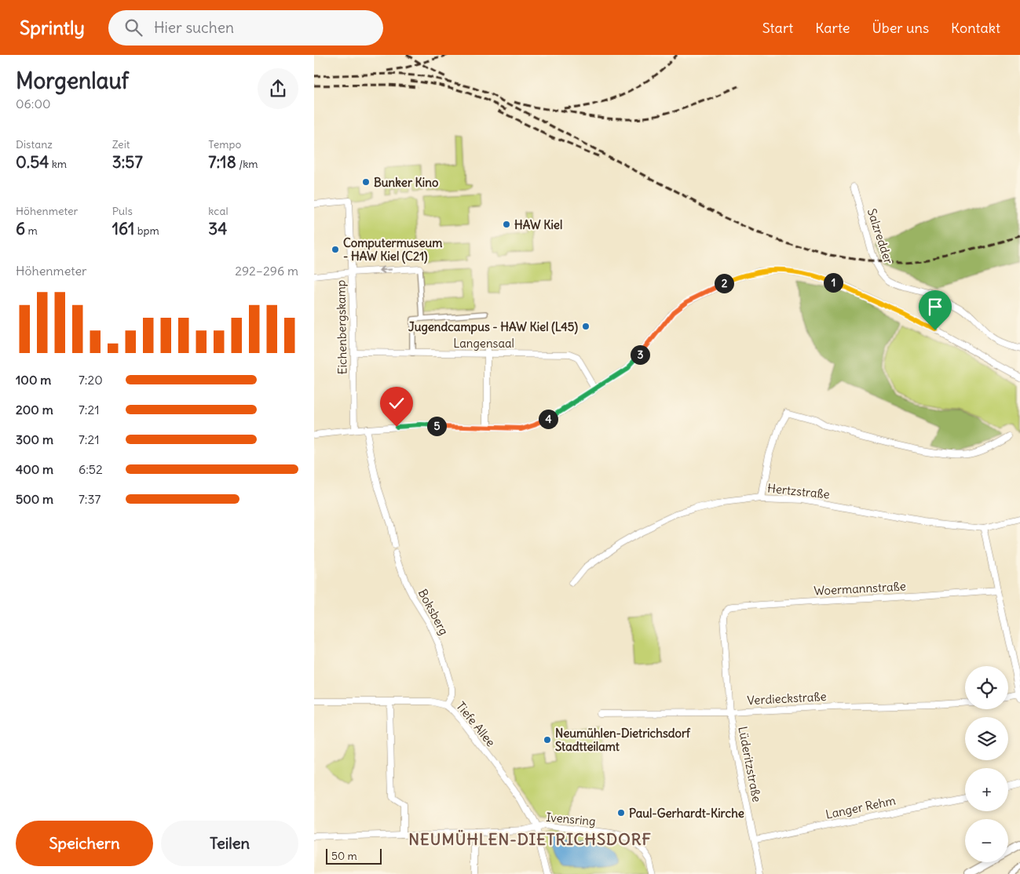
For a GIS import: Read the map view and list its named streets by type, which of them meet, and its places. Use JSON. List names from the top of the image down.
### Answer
{
  "streets": {
    "street": [
      "Salzredder",
      "Eichenbergskamp",
      "Langensaal",
      "Hertzstraße",
      "Woermannstraße",
      "Boksberg",
      "Verdieckstraße",
      "Tiefe Allee",
      "Lüderitzstraße",
      "Langer Rehm",
      "Ivensring"
    ]
  },
  "crossings": [
    ["Eichenbergskamp", "Langensaal"],
    ["Woermannstraße", "Lüderitzstraße"],
    ["Boksberg", "Tiefe Allee"],
    ["Verdieckstraße", "Lüderitzstraße"],
    ["Tiefe Allee", "Ivensring"],
    ["Lüderitzstraße", "Langer Rehm"]
  ],
  "districts": ["NEUMÜHLEN-DIETRICHSDORF"],
  "places": [
    "Bunker Kino",
    "HAW Kiel",
    "Computermuseum - HAW Kiel (C21)",
    "Jugendcampus - HAW Kiel (L45)",
    "Neumühlen-Dietrichsdorf Stadtteilamt",
    "Paul-Gerhardt-Kirche"
  ],
  "scale_bar": "50 m",
  "page": {
    "header": "Sprintly",
    "search": "Hier suchen",
    "nav": [
      "Start",
      "Karte",
      "Über uns",
      "Kontakt"
    ],
    "heading": ["Morgenlauf", "06:00"],
    "stats": [
      ["Distanz", "0.54 km"],
      ["Zeit", "3:57"],
      ["Tempo", "7:18 /km"],
      ["Höhenmeter", "6 m"],
      ["Puls", "161 bpm"],
      ["kcal", "34"]
    ],
    "chart": ["Höhenmeter", "292–296 m"],
    "pins": [
      "1",
      "2",
      "3",
      "4",
      "5"
    ],
    "list": [
      {
        "name": "100 m",
        "note": "7:20"
      },
      {
        "name": "200 m",
        "note": "7:21"
      },
      {
        "name": "300 m",
        "note": "7:21"
      },
      {
        "name": "400 m",
        "note": "6:52"
      },
      {
        "name": "500 m",
        "note": "7:37"
      }
    ],
    "map_buttons": ["+", "−"],
    "buttons": ["Speichern", "Teilen"],
    "scale": "50 m"
  }
}
